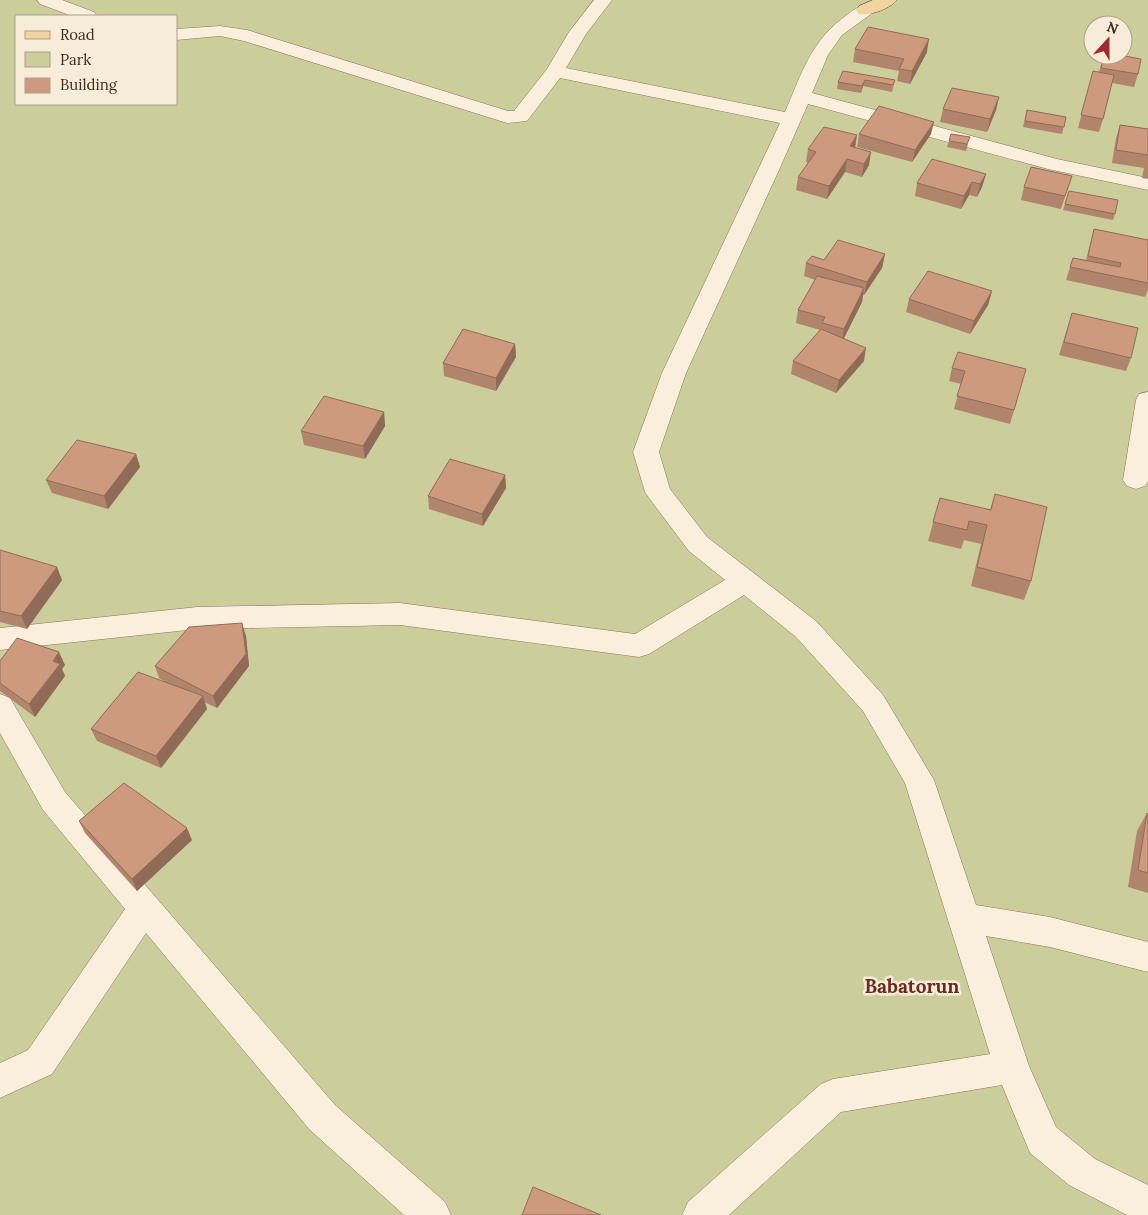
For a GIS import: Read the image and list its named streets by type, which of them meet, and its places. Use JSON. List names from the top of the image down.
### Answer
{
  "districts": ["Babatorun"],
  "legend": ["Road", "Park", "Building"],
  "north": "top"
}
